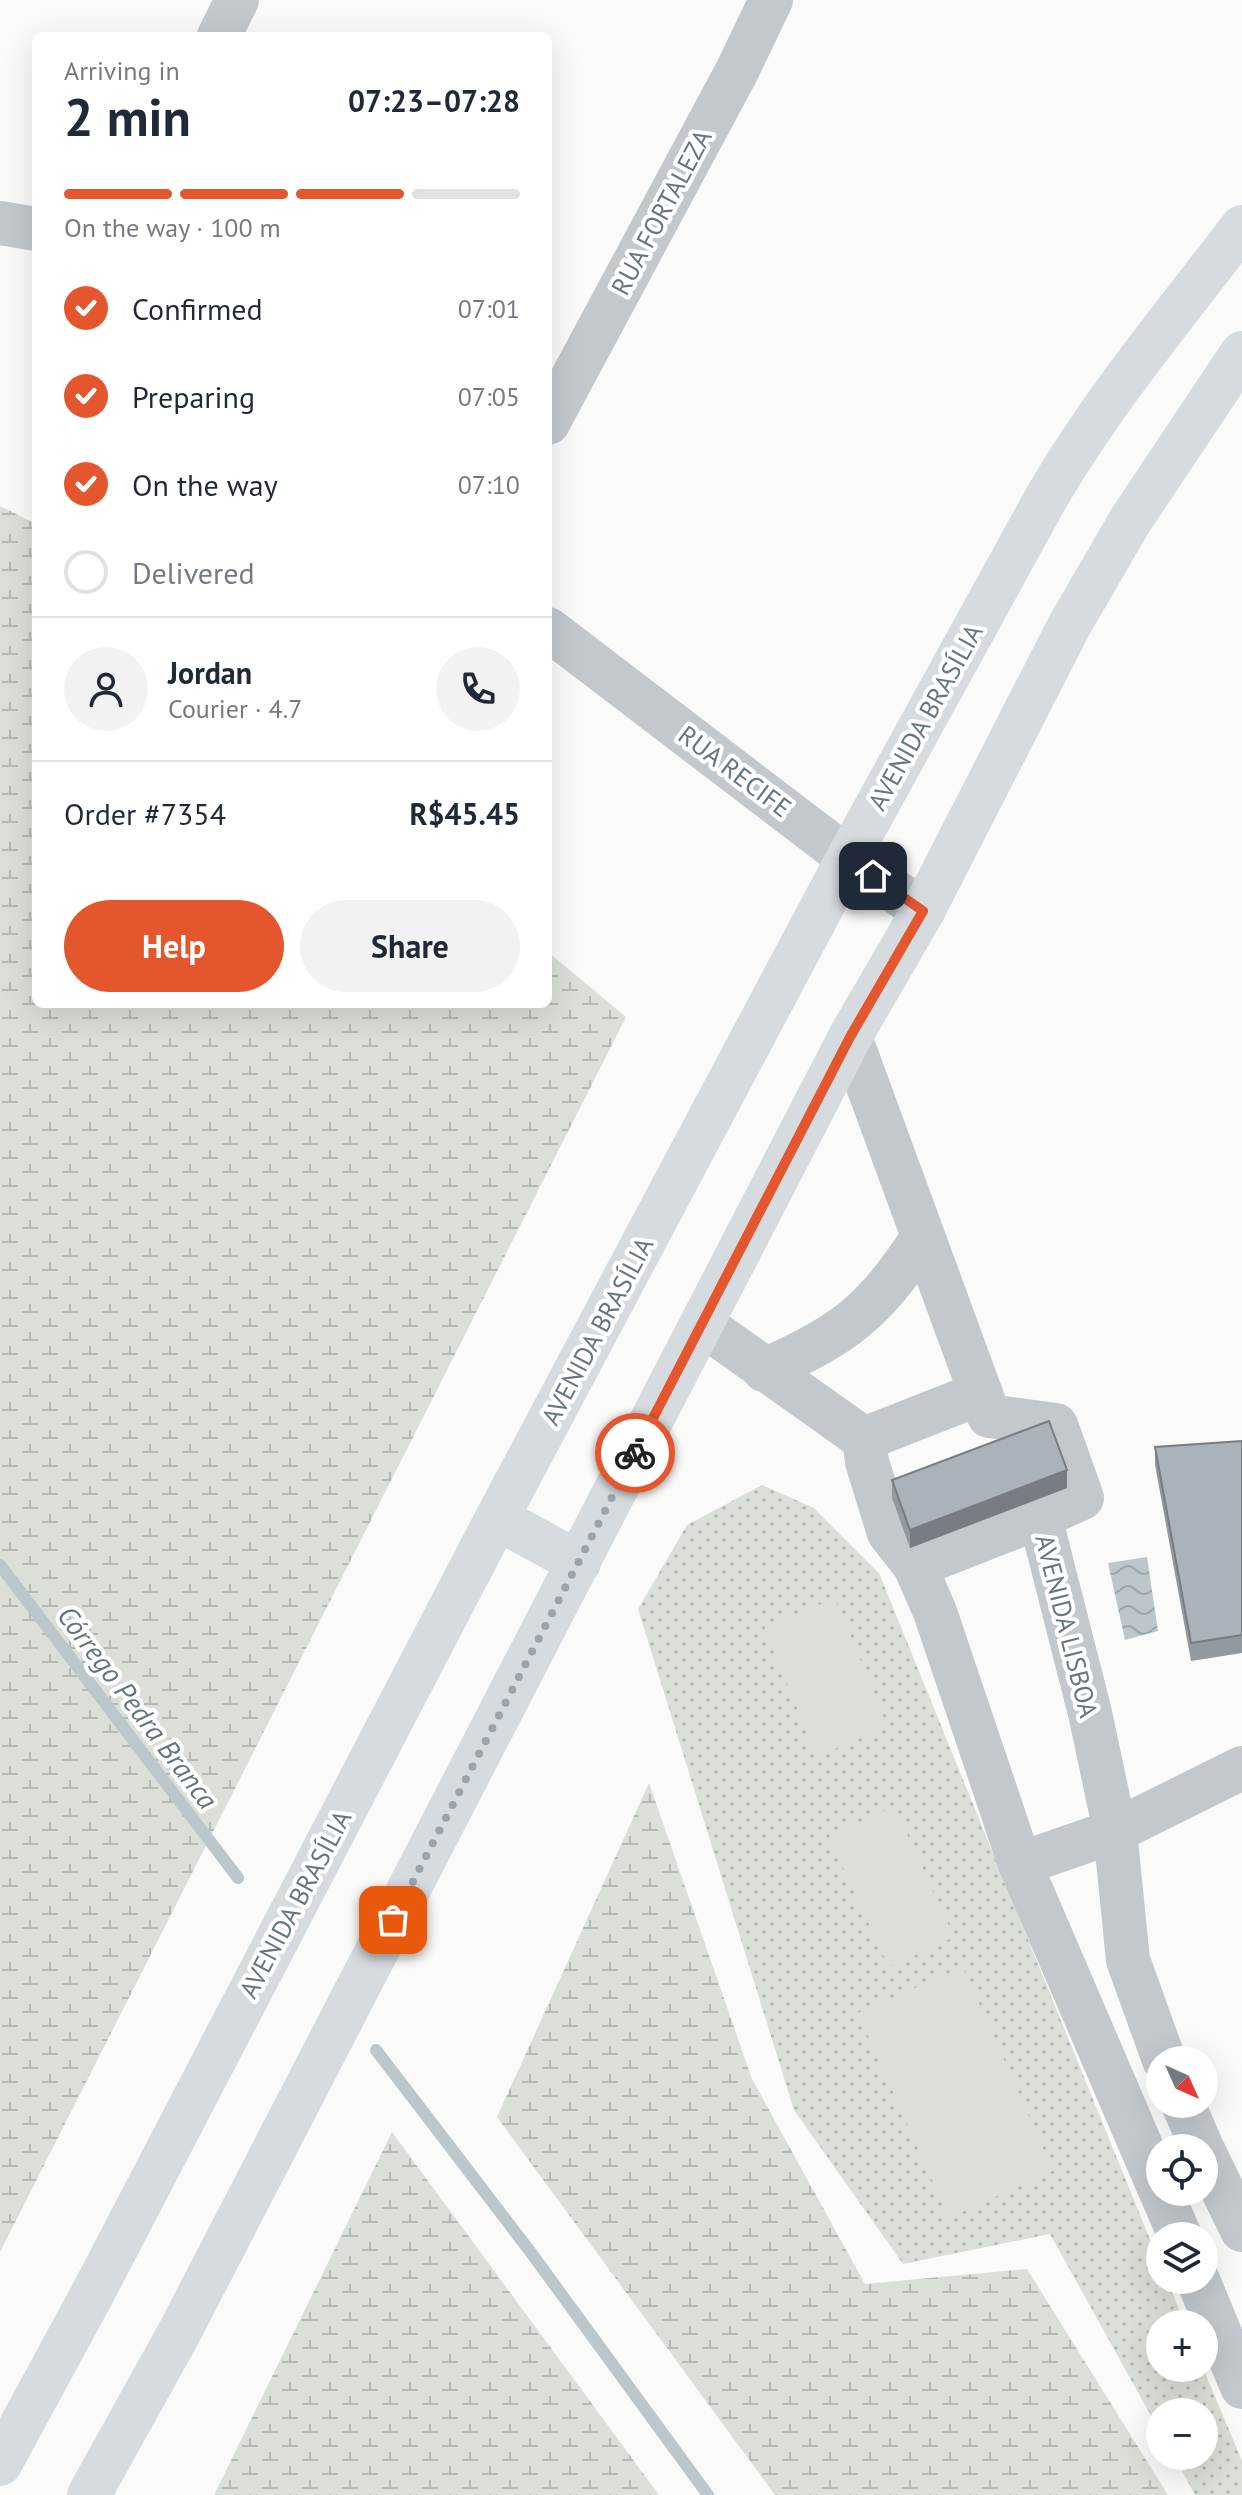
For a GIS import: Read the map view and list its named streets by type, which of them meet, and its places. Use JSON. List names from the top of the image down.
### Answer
{
  "streets": {
    "main road": ["AVENIDA BRASÍLIA"],
    "street": ["RUA FORTALEZA", "RUA RECIFE", "AVENIDA LISBOA"]
  },
  "crossings": [
    ["AVENIDA BRASÍLIA", "RUA RECIFE"]
  ],
  "water": ["Córrego Pedra Branca"],
  "north": "bottom right",
  "page": {
    "heading": ["2 min", "Arriving in", "07:23–07:28"],
    "panel": [
      "Jordan",
      "Courier · 4.7",
      "Order #7354",
      "R$45.45"
    ],
    "bar": "On the way · 100 m",
    "list": [
      ["Confirmed", "07:01"],
      ["Preparing", "07:05"],
      ["On the way", "07:10"],
      "Delivered"
    ],
    "buttons": ["Help", "Share"],
    "map_buttons": ["+", "−"]
  }
}
